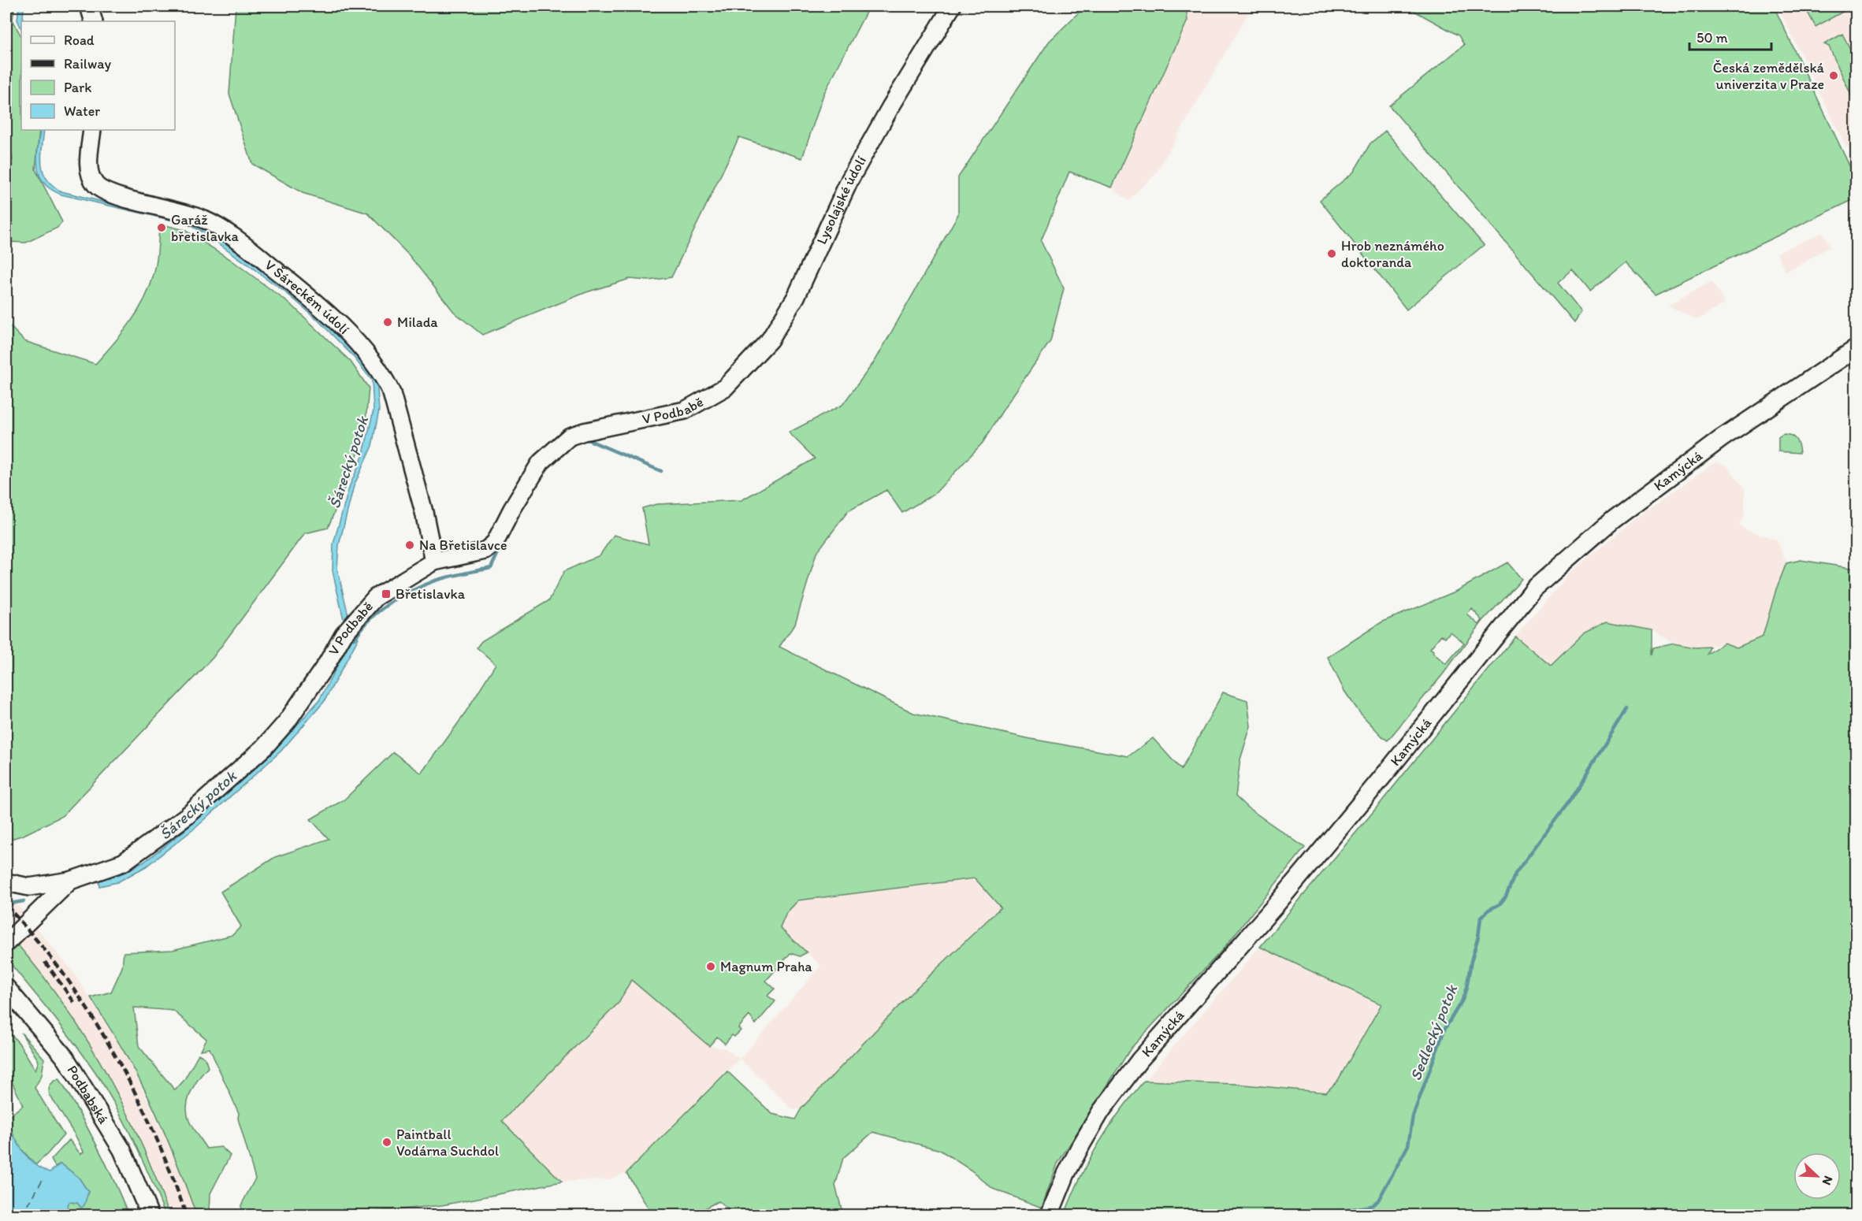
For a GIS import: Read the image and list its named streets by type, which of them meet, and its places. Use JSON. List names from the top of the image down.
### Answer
{
  "streets": {
    "street": [
      "Lysolajské údolí",
      "V Šáreckém údolí",
      "V Podbabě",
      "Kamýcká",
      "Podbabská"
    ]
  },
  "crossings": [
    ["Lysolajské údolí", "V Podbabě"],
    ["V Šáreckém údolí", "V Podbabě"]
  ],
  "water": ["Šárecký potok", "Sedlecký potok"],
  "places": {
    "other": [
      "Česká zemědělská univerzita v Praze",
      "Garáž břetislavka",
      "Hrob neznámého doktoranda",
      "Milada",
      "Na Břetislavce",
      "Magnum Praha",
      "Paintball Vodárna Suchdol"
    ],
    "transit": ["Břetislavka"]
  },
  "legend": [
    "Road",
    "Railway",
    "Park",
    "Water"
  ],
  "scale_bar": "50 m",
  "north": "bottom right"
}
